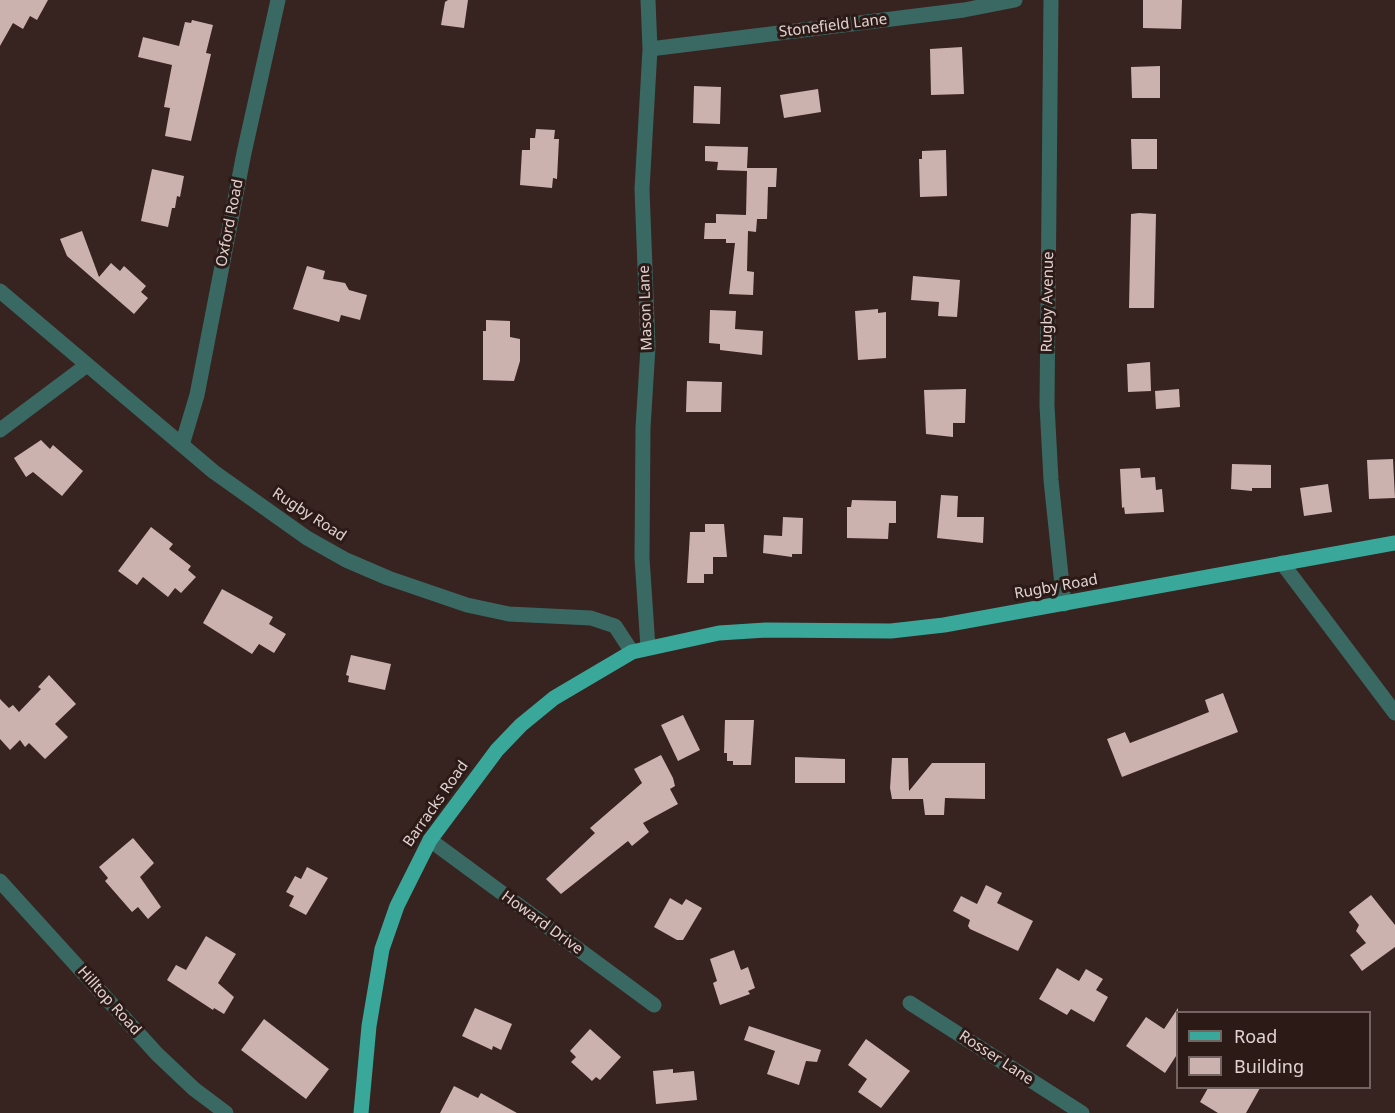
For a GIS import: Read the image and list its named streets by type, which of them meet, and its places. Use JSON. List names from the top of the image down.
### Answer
{
  "streets": {
    "main road": ["Rugby Road", "Barracks Road"],
    "street": [
      "Stonefield Lane",
      "Oxford Road",
      "Rugby Avenue",
      "Mason Lane",
      "Howard Drive",
      "Hilltop Road",
      "Rosser Lane"
    ]
  },
  "crossings": [
    ["Stonefield Lane", "Mason Lane"],
    ["Oxford Road", "Rugby Road"],
    ["Rugby Avenue", "Rugby Road"],
    ["Mason Lane", "Rugby Road"],
    ["Rugby Road", "Barracks Road"],
    ["Barracks Road", "Howard Drive"]
  ],
  "legend": ["Road", "Building"]
}
